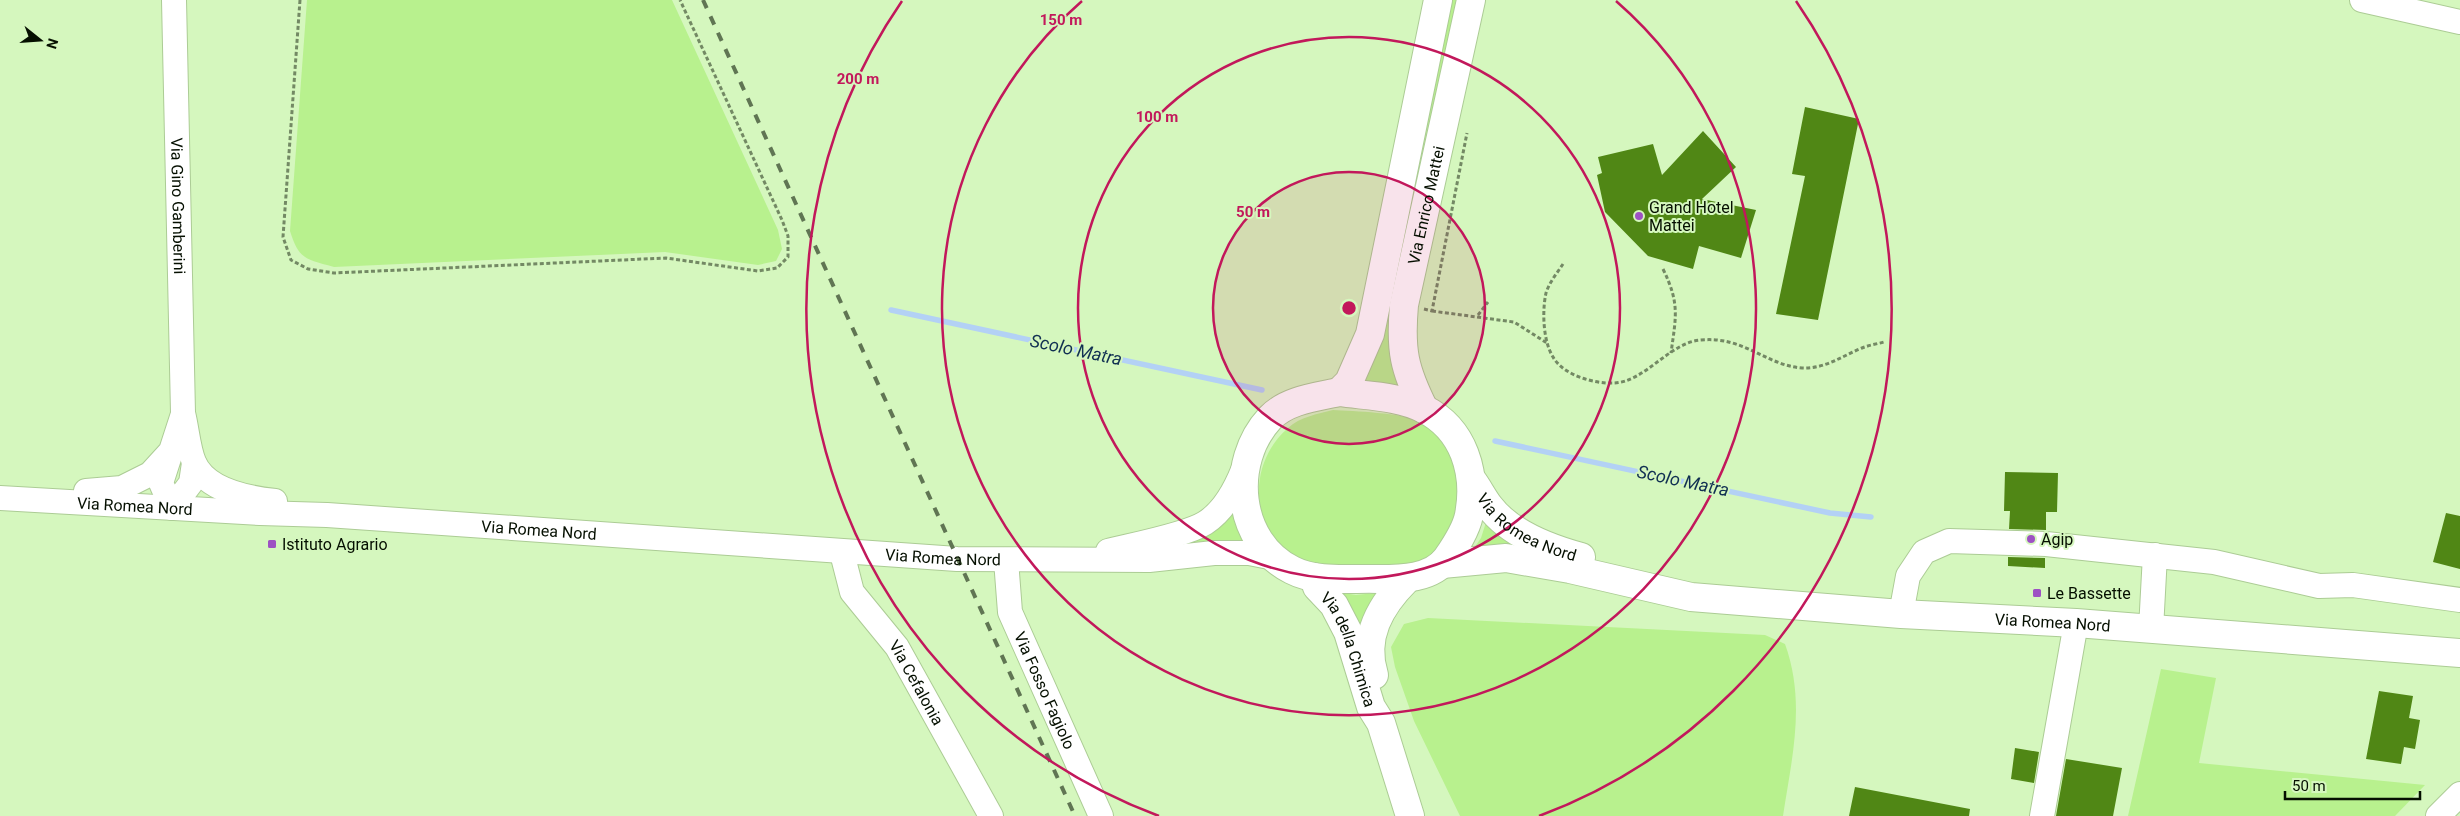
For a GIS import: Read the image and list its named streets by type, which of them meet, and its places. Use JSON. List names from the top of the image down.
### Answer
{
  "streets": {
    "main road": ["Via Enrico Mattei", "Via Romea Nord", "Via della Chimica"],
    "street": ["Via Gino Gamberini", "Via Cefalonia", "Via Fosso Fagiolo"]
  },
  "crossings": [
    ["Via Gino Gamberini", "Via Romea Nord"],
    ["Via Romea Nord", "Via Cefalonia"],
    ["Via Romea Nord", "Via Fosso Fagiolo"]
  ],
  "water": ["Scolo Matra"],
  "places": {
    "other": ["Grand Hotel Mattei", "Agip"],
    "transit": ["Istituto Agrario", "Le Bassette"]
  },
  "scale_bar": "50 m",
  "north": "right",
  "rings": [
    "150 m",
    "200 m",
    "100 m",
    "50 m"
  ]
}
